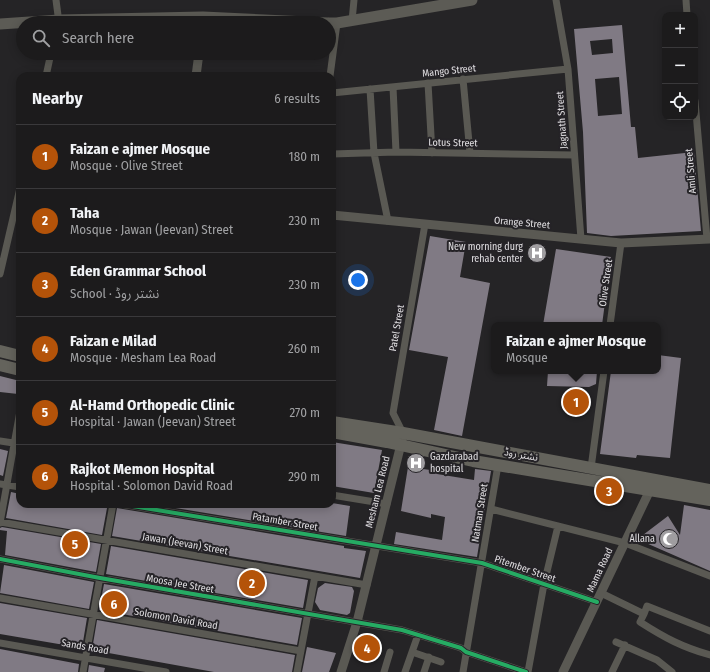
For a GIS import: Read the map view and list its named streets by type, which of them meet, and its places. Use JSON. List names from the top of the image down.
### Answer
{
  "streets": {
    "main road": ["نشتر روڈ"],
    "street": [
      "Mango Street",
      "Jagnath Street",
      "Lotus Street",
      "Amli Street",
      "Orange Street",
      "Olive Street",
      "Patel Street",
      "Mesham Lea Road",
      "Natman Street",
      "Patamber Street",
      "Jawan (Jeevan) Street",
      "Pitember Street",
      "Mama Road",
      "Moosa Jee Street",
      "Solomon David Road",
      "Sands Road"
    ]
  },
  "crossings": [
    ["Mango Street", "Jagnath Street"],
    ["Jagnath Street", "Lotus Street"],
    ["Jagnath Street", "Orange Street"],
    ["Amli Street", "Orange Street"],
    ["Orange Street", "Olive Street"],
    ["Orange Street", "Patel Street"],
    ["Patel Street", "نشتر روڈ"],
    ["Patel Street", "Mesham Lea Road"],
    ["نشتر روڈ", "Mesham Lea Road"],
    ["نشتر روڈ", "Natman Street"],
    ["نشتر روڈ", "Mama Road"],
    ["Mesham Lea Road", "Patamber Street"],
    ["Mesham Lea Road", "Jawan (Jeevan) Street"],
    ["Mesham Lea Road", "Pitember Street"],
    ["Mesham Lea Road", "Moosa Jee Street"],
    ["Natman Street", "Pitember Street"],
    ["Natman Street", "Mama Road"],
    ["Natman Street", "Moosa Jee Street"],
    ["Patamber Street", "Pitember Street"],
    ["Pitember Street", "Mama Road"]
  ],
  "places": {
    "hospital": ["New morning durg rehab center", "Gazdarabad hospital"],
    "mosque": ["Allana"]
  },
  "page": {
    "map_buttons": ["+", "−"],
    "search": "Search here",
    "heading": ["Nearby", "6 results"],
    "list": [
      {
        "mark": "1",
        "name": "Faizan e ajmer Mosque",
        "note": "Mosque · Olive Street",
        "value": "180 m"
      },
      {
        "mark": "2",
        "name": "Taha",
        "note": "Mosque · Jawan (Jeevan) Street",
        "value": "230 m"
      },
      {
        "mark": "3",
        "name": "Eden Grammar School",
        "note": "School · نشتر روڈ",
        "value": "230 m"
      },
      {
        "mark": "4",
        "name": "Faizan e Milad",
        "note": "Mosque · Mesham Lea Road",
        "value": "260 m"
      },
      {
        "mark": "5",
        "name": "Al-Hamd Orthopedic Clinic",
        "note": "Hospital · Jawan (Jeevan) Street",
        "value": "270 m"
      },
      {
        "mark": "6",
        "name": "Rajkot Memon Hospital",
        "note": "Hospital · Solomon David Road",
        "value": "290 m"
      }
    ],
    "popup": ["Faizan e ajmer Mosque", "Mosque"],
    "pins": [
      "1",
      "3",
      "5",
      "2",
      "6",
      "4"
    ]
  }
}
